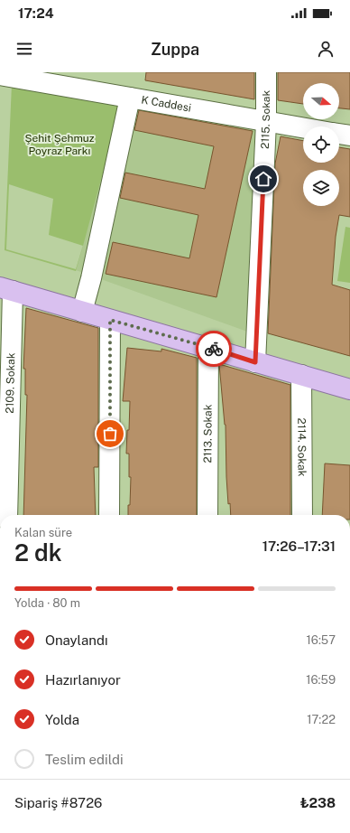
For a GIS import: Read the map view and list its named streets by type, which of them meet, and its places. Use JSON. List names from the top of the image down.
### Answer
{
  "streets": {
    "street": [
      "K Caddesi",
      "2115. Sokak",
      "2109. Sokak",
      "2113. Sokak",
      "2114. Sokak"
    ]
  },
  "crossings": [
    ["K Caddesi", "2115. Sokak"]
  ],
  "parks": ["Şehit Şehmuz Poyraz Parkı"],
  "north": "right",
  "page": {
    "status": "17:24",
    "header": "Zuppa",
    "heading": ["2 dk", "Kalan süre", "17:26–17:31"],
    "panel": ["Sipariş #8726", "₺238"],
    "bar": "Yolda · 80 m",
    "list": [
      ["Onaylandı", "16:57"],
      ["Hazırlanıyor", "16:59"],
      ["Yolda", "17:22"],
      "Teslim edildi"
    ]
  }
}
